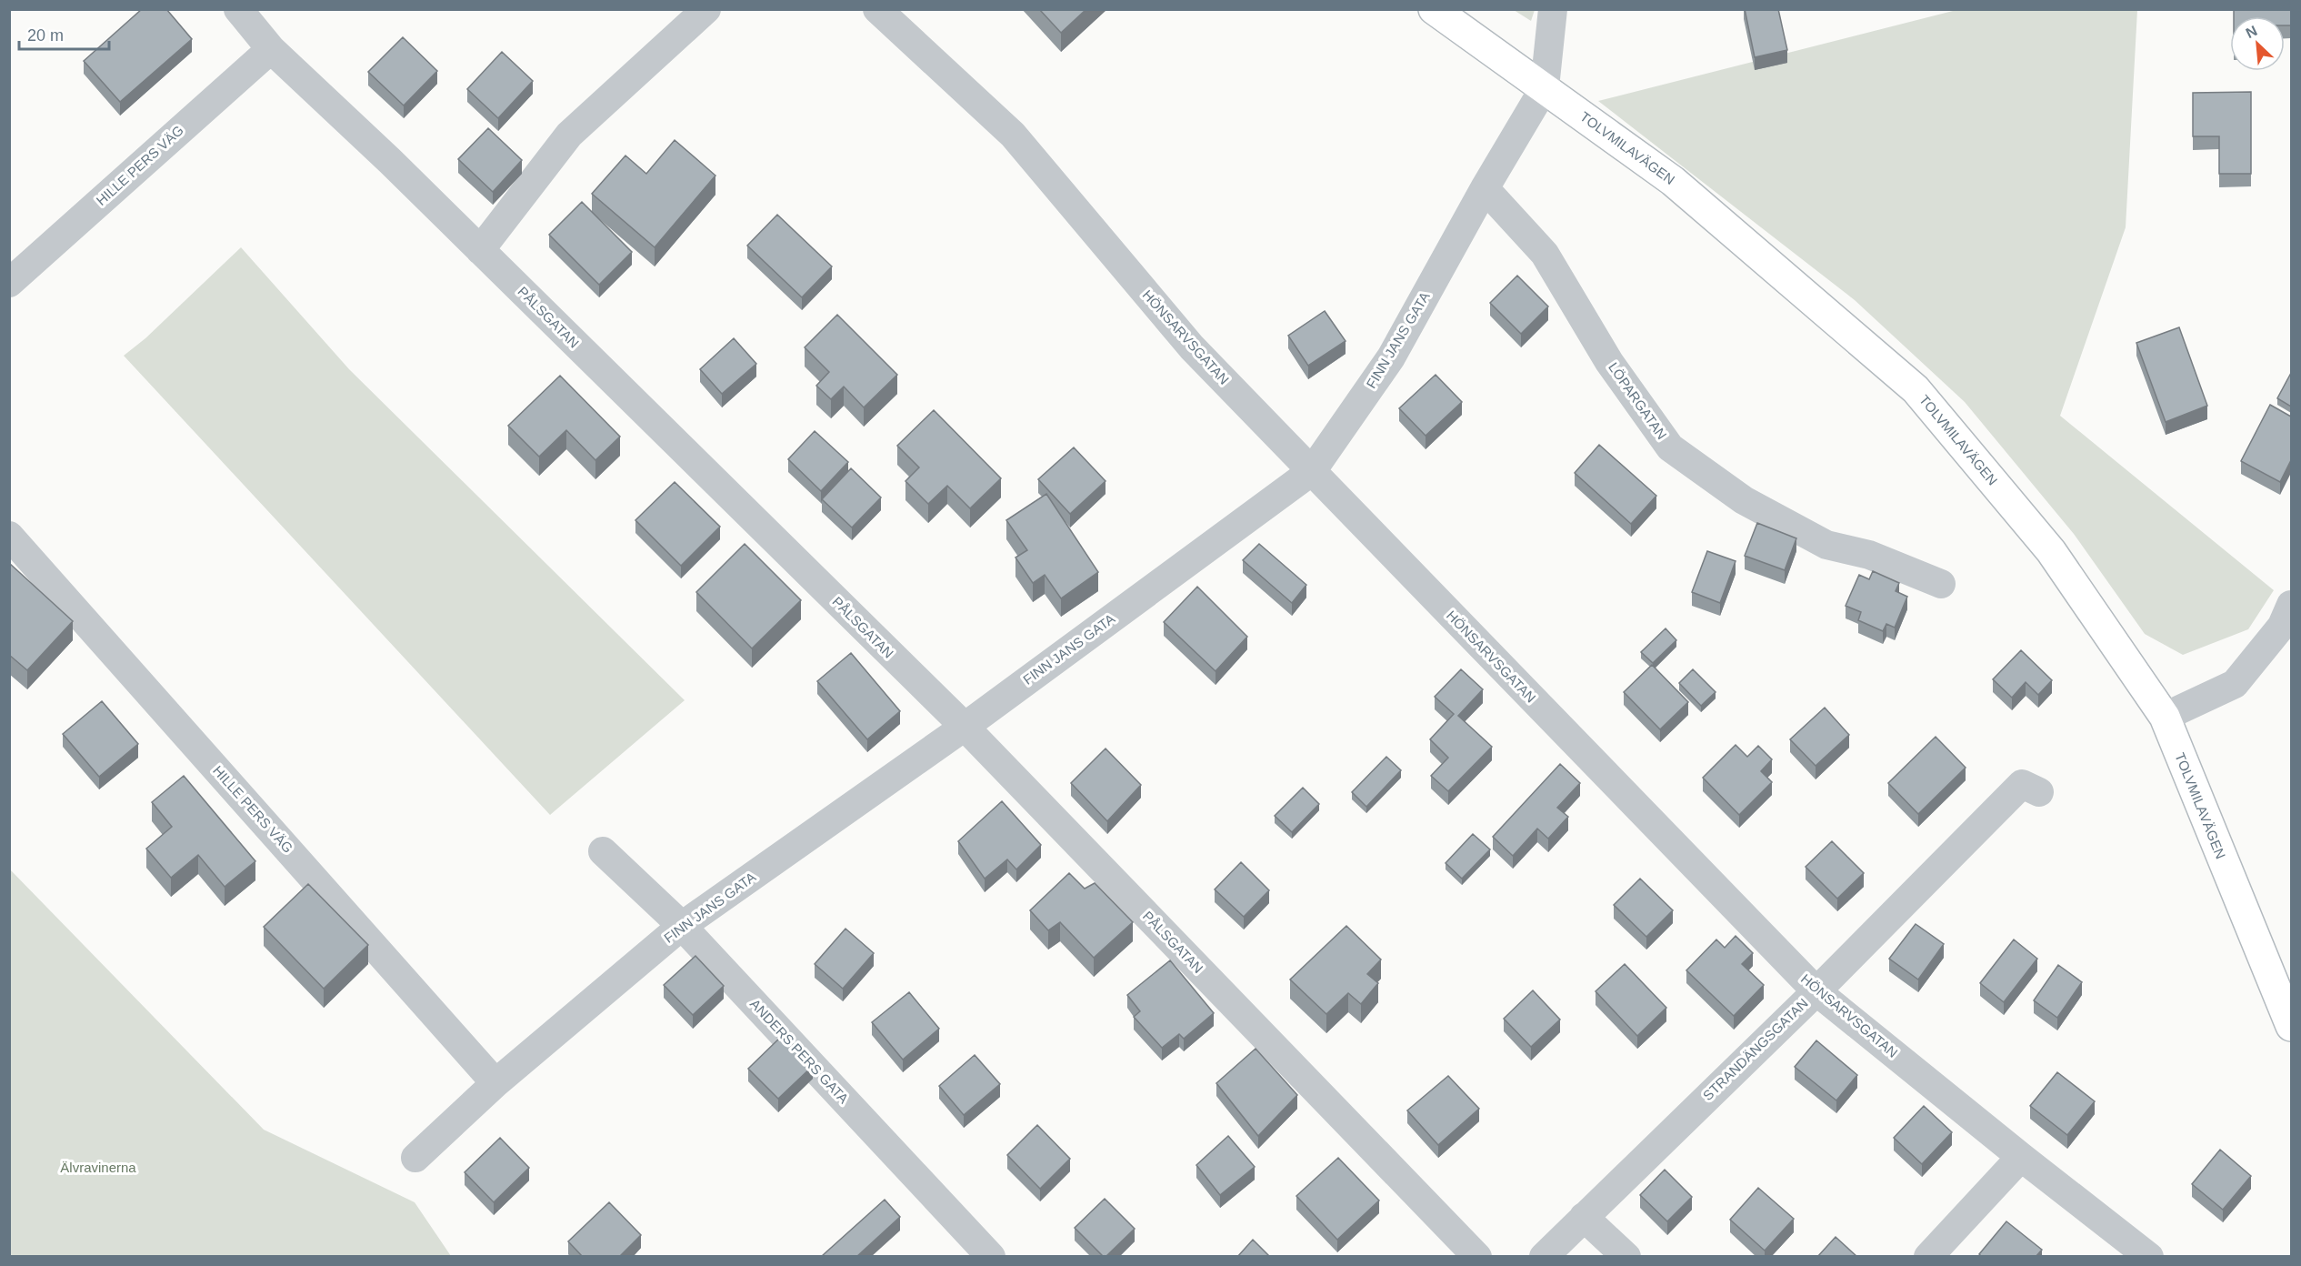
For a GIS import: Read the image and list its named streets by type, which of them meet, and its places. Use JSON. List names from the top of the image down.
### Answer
{
  "streets": {
    "street": [
      "TOLVMILAVÄGEN",
      "HILLE PERS VÄG",
      "PÅLSGATAN",
      "HÖNSARVSGATAN",
      "FINN JANS GATA",
      "LÖPARGATAN",
      "STRANDÄNGSGATAN",
      "ANDERS PERS GATA"
    ]
  },
  "crossings": [
    ["TOLVMILAVÄGEN", "FINN JANS GATA"],
    ["HILLE PERS VÄG", "PÅLSGATAN"],
    ["HILLE PERS VÄG", "FINN JANS GATA"],
    ["PÅLSGATAN", "FINN JANS GATA"],
    ["HÖNSARVSGATAN", "FINN JANS GATA"],
    ["HÖNSARVSGATAN", "STRANDÄNGSGATAN"],
    ["FINN JANS GATA", "LÖPARGATAN"],
    ["FINN JANS GATA", "ANDERS PERS GATA"]
  ],
  "parks": ["Älvravinerna"],
  "scale_bar": "20 m",
  "north": "top left"
}
